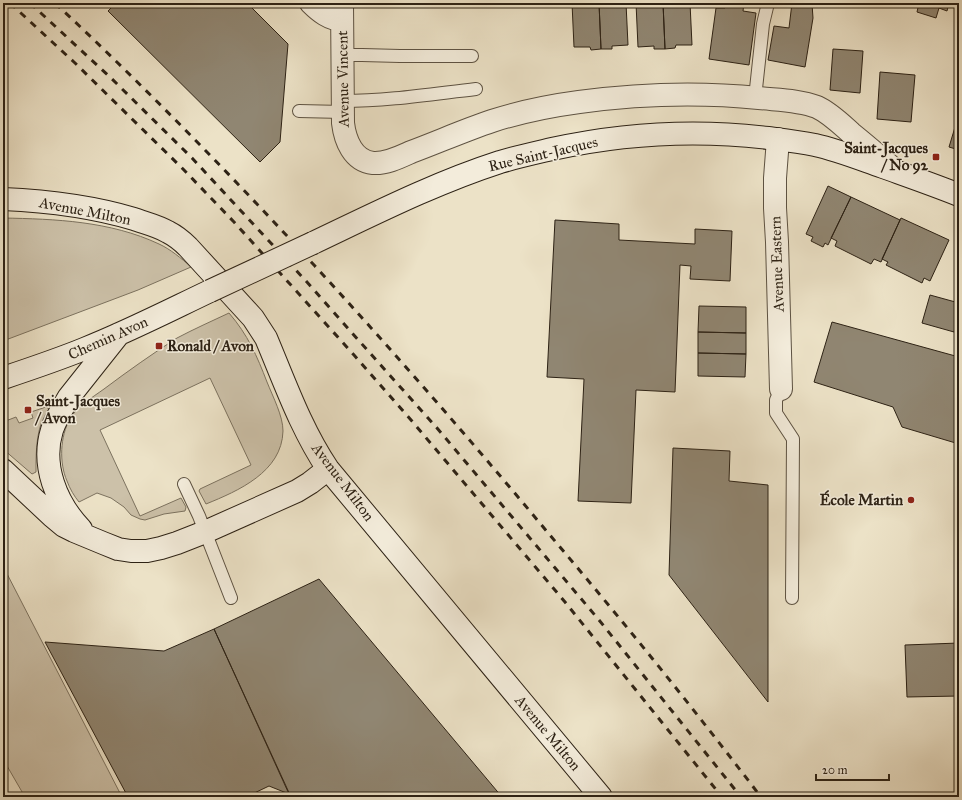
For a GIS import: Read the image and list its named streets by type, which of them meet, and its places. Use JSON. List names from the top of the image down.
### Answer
{
  "streets": {
    "street": [
      "Avenue Vincent",
      "Rue Saint-Jacques",
      "Avenue Milton",
      "Avenue Eastern",
      "Chemin Avon"
    ]
  },
  "crossings": [
    ["Avenue Vincent", "Rue Saint-Jacques"],
    ["Rue Saint-Jacques", "Avenue Eastern"],
    ["Rue Saint-Jacques", "Chemin Avon"]
  ],
  "places": {
    "transit": ["Saint-Jacques / No 92", "Ronald / Avon", "Saint-Jacques / Avon"],
    "other": ["École Martin"]
  },
  "scale_bar": "20 m"
}
